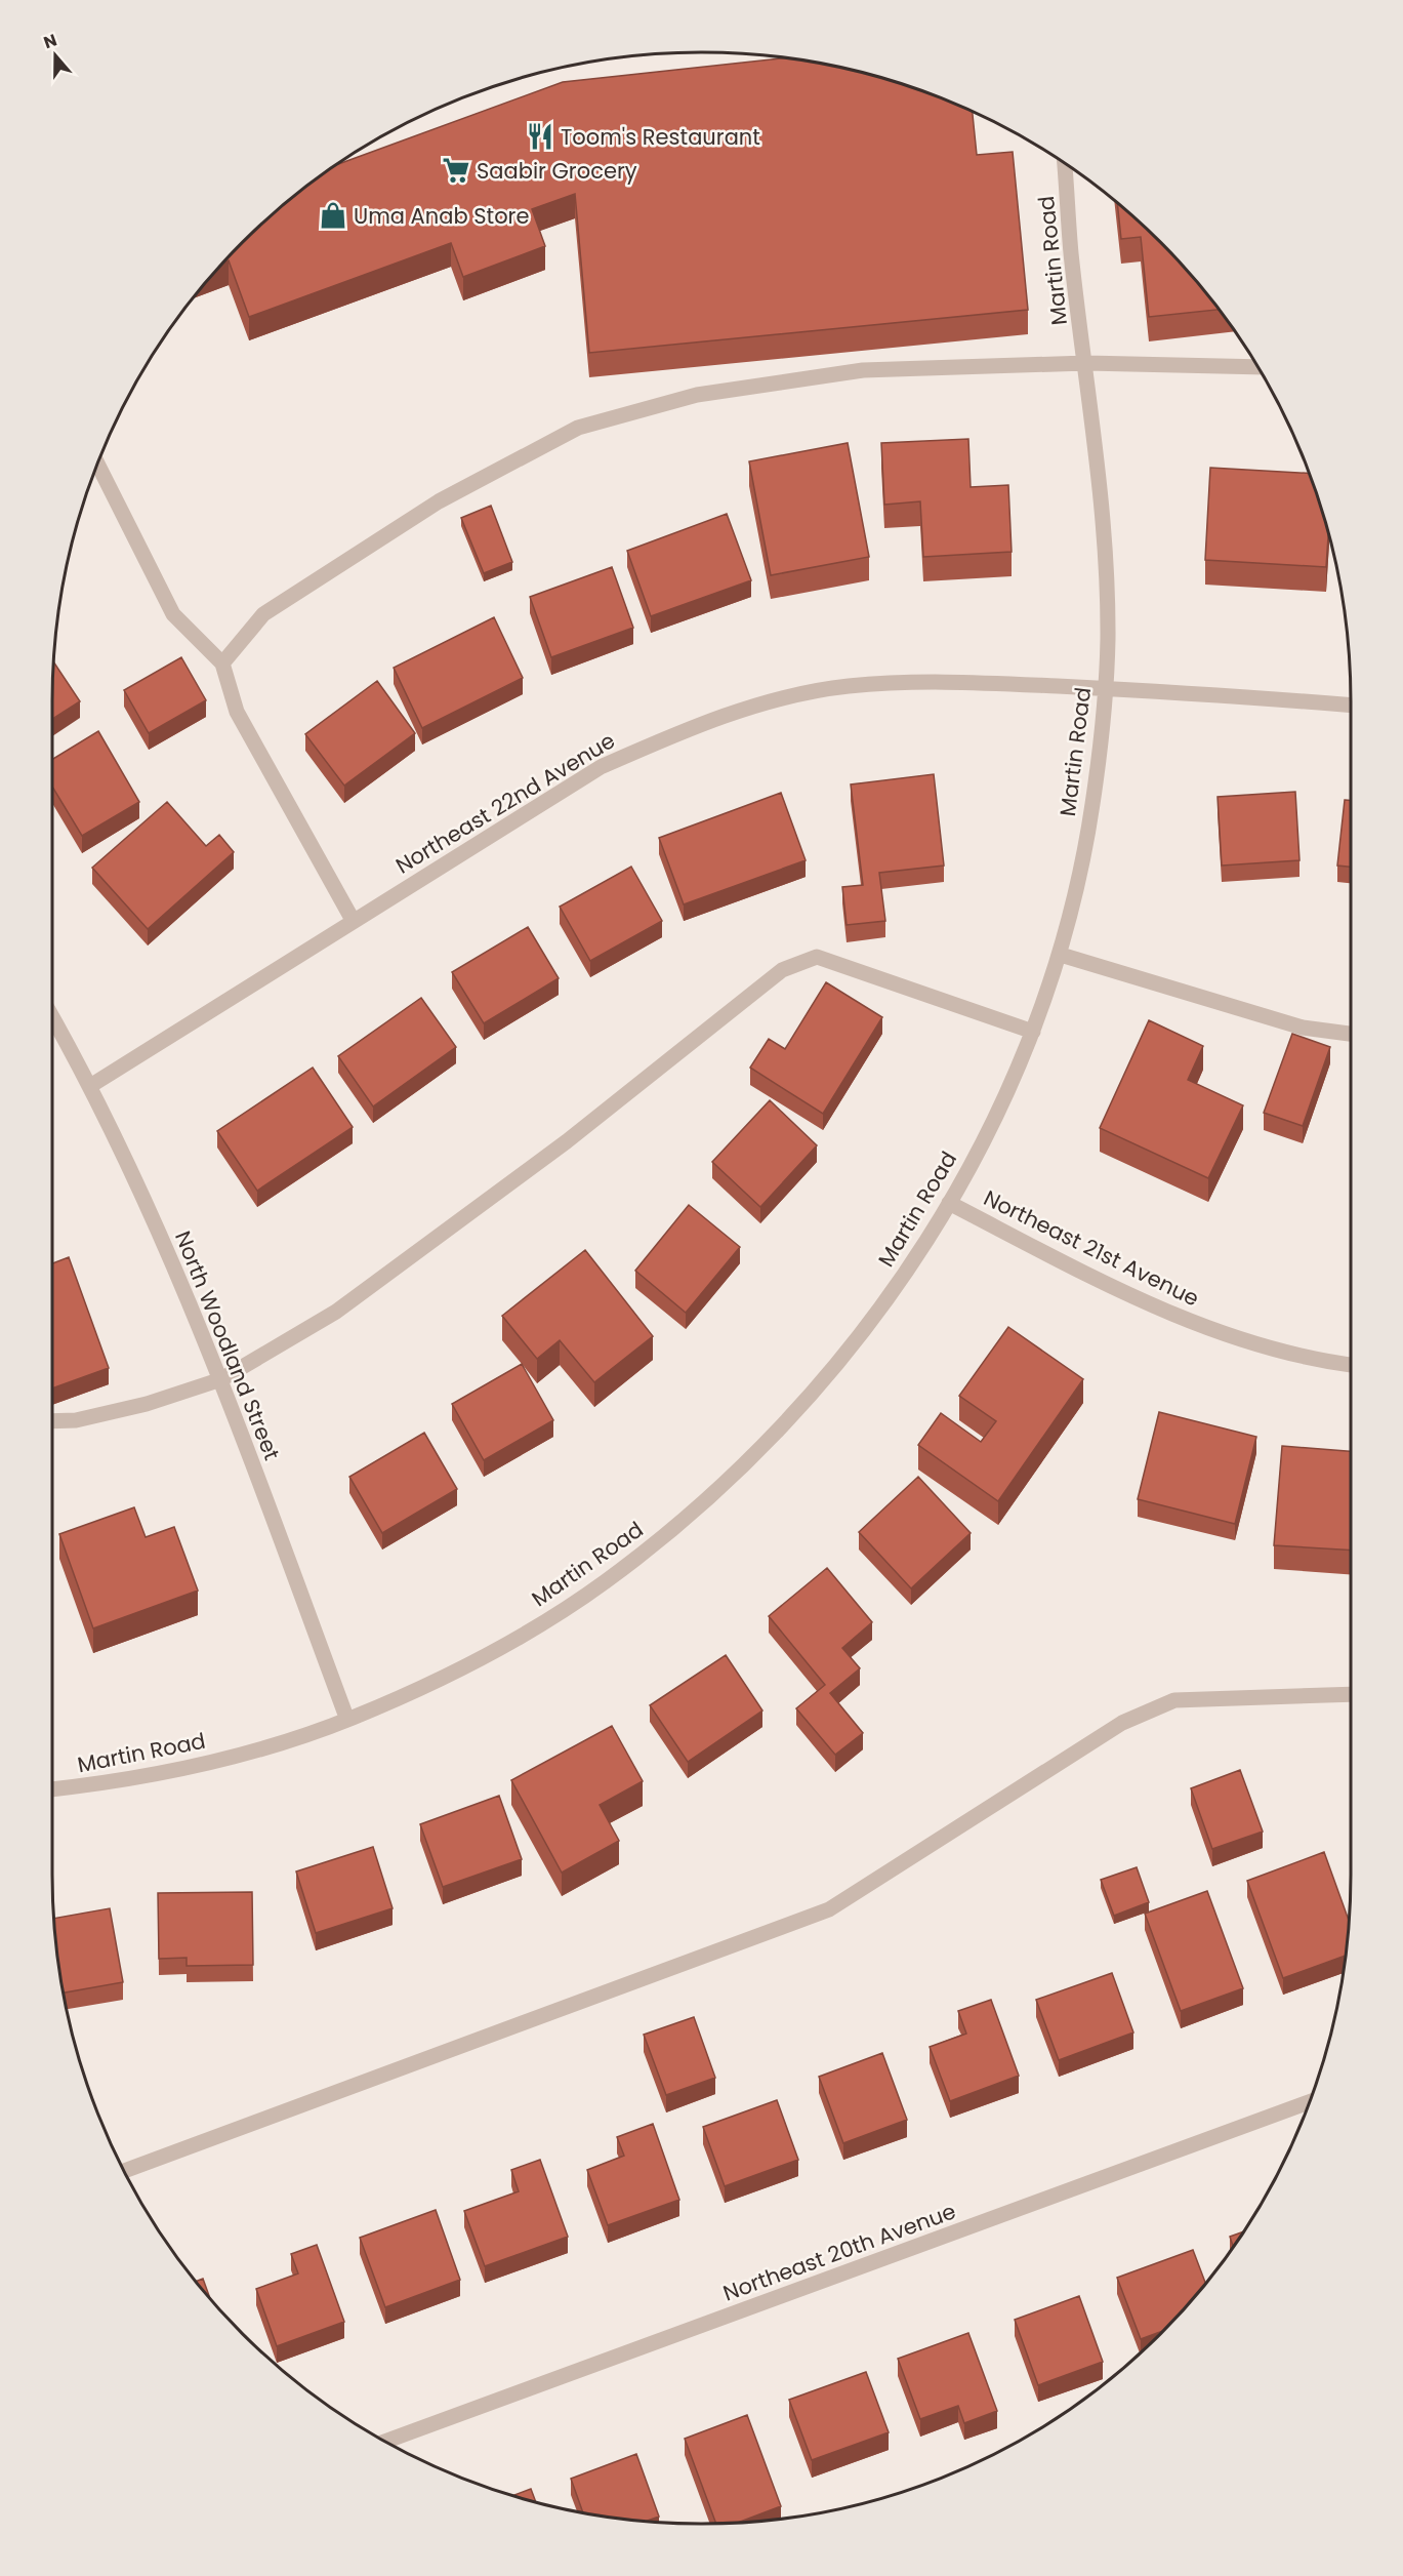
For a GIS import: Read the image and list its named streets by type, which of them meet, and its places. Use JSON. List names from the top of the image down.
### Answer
{
  "streets": {
    "street": [
      "Martin Road",
      "Northeast 22nd Avenue",
      "Northeast 21st Avenue",
      "North Woodland Street",
      "Northeast 20th Avenue"
    ]
  },
  "crossings": [
    ["Martin Road", "Northeast 22nd Avenue"],
    ["Martin Road", "Northeast 21st Avenue"],
    ["Martin Road", "North Woodland Street"],
    ["Northeast 22nd Avenue", "North Woodland Street"]
  ],
  "places": {
    "restaurant": ["Toom's Restaurant"],
    "supermarket": ["Saabir Grocery"],
    "shop": ["Uma Anab Store"]
  },
  "north": "top"
}
